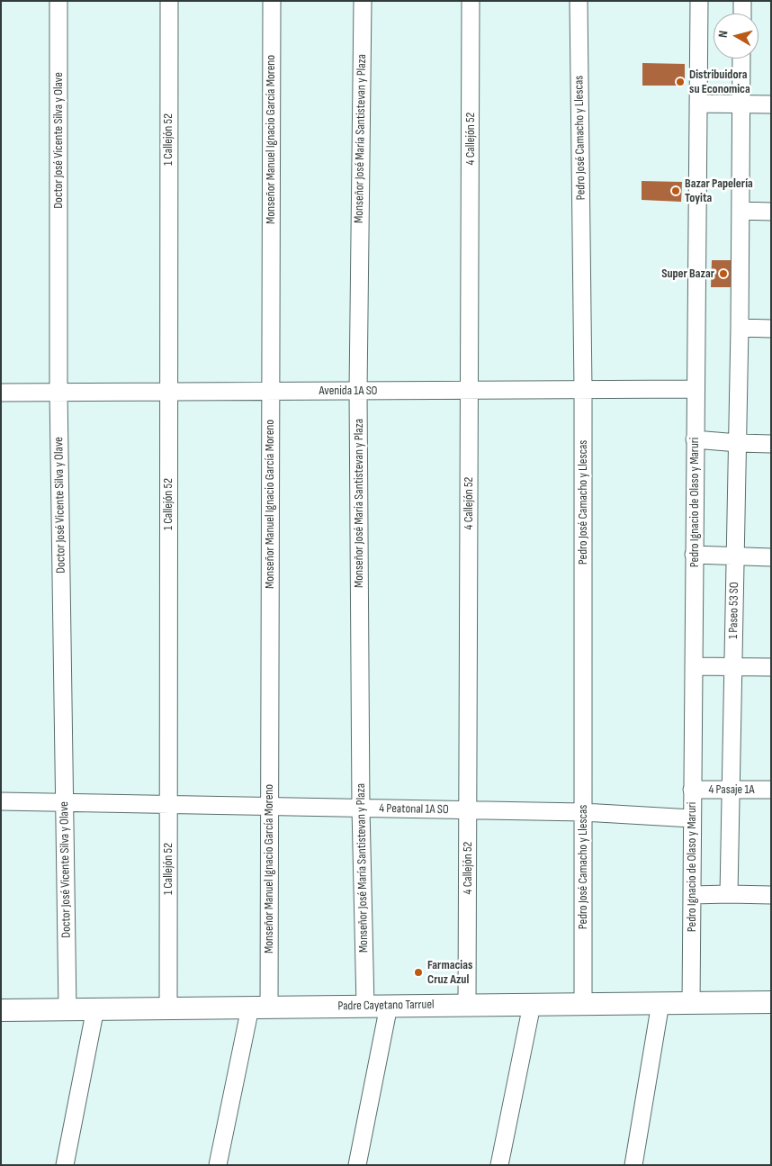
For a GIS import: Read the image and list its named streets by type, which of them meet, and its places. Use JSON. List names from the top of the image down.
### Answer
{
  "streets": {
    "street": [
      "Pedro José Camacho y Llescas",
      "Monseñor José María Santistevan y Plaza",
      "4 Callejón 52",
      "1 Callejón 52",
      "Monseñor Manuel Ignacio García Moreno",
      "Doctor José Vicente Silva y Olave",
      "Avenida 1A SO",
      "Pedro Ignacio de Olaso y Maruri",
      "1 Paseo 53 SO",
      "4 Pasaje 1A",
      "4 Peatonal 1A SO",
      "Padre Cayetano Tarruel"
    ]
  },
  "crossings": [
    ["Pedro José Camacho y Llescas", "Avenida 1A SO"],
    ["Pedro José Camacho y Llescas", "4 Peatonal 1A SO"],
    ["Pedro José Camacho y Llescas", "Padre Cayetano Tarruel"],
    ["Monseñor José María Santistevan y Plaza", "Avenida 1A SO"],
    ["Monseñor José María Santistevan y Plaza", "4 Peatonal 1A SO"],
    ["Monseñor José María Santistevan y Plaza", "Padre Cayetano Tarruel"],
    ["4 Callejón 52", "Avenida 1A SO"],
    ["4 Callejón 52", "4 Peatonal 1A SO"],
    ["4 Callejón 52", "Padre Cayetano Tarruel"],
    ["1 Callejón 52", "Avenida 1A SO"],
    ["1 Callejón 52", "4 Peatonal 1A SO"],
    ["1 Callejón 52", "Padre Cayetano Tarruel"],
    ["Monseñor Manuel Ignacio García Moreno", "Avenida 1A SO"],
    ["Monseñor Manuel Ignacio García Moreno", "4 Peatonal 1A SO"],
    ["Monseñor Manuel Ignacio García Moreno", "Padre Cayetano Tarruel"],
    ["Doctor José Vicente Silva y Olave", "Avenida 1A SO"],
    ["Doctor José Vicente Silva y Olave", "4 Peatonal 1A SO"],
    ["Doctor José Vicente Silva y Olave", "Padre Cayetano Tarruel"],
    ["Avenida 1A SO", "Pedro Ignacio de Olaso y Maruri"],
    ["Pedro Ignacio de Olaso y Maruri", "4 Pasaje 1A"],
    ["Pedro Ignacio de Olaso y Maruri", "4 Peatonal 1A SO"],
    ["Pedro Ignacio de Olaso y Maruri", "Padre Cayetano Tarruel"],
    ["1 Paseo 53 SO", "4 Pasaje 1A"]
  ],
  "places": [
    "Distribuidora su Economica",
    "Bazar Papelería Toyita",
    "Super Bazar",
    "Farmacias Cruz Azul"
  ],
  "north": "left"
}
